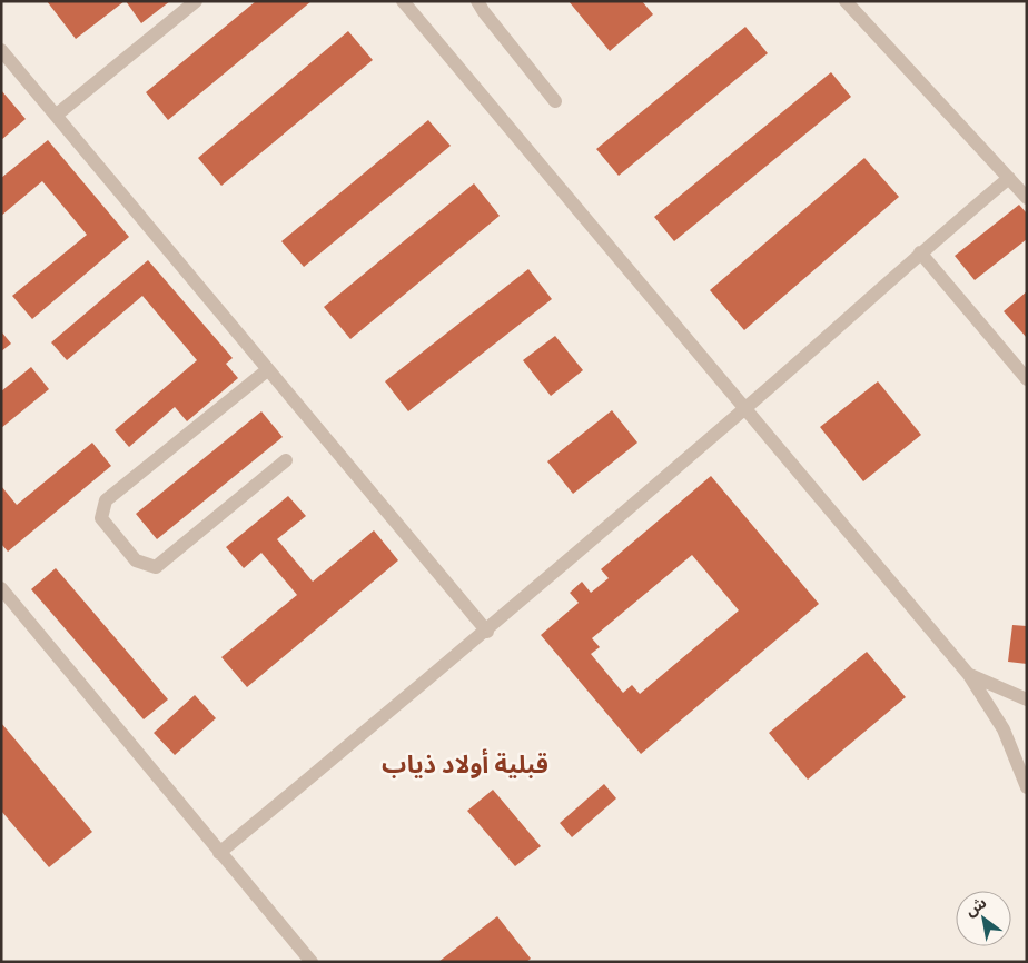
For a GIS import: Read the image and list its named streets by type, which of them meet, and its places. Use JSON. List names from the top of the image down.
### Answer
{
  "districts": ["قبلية أولاد ذياب"],
  "north": "top left"
}
